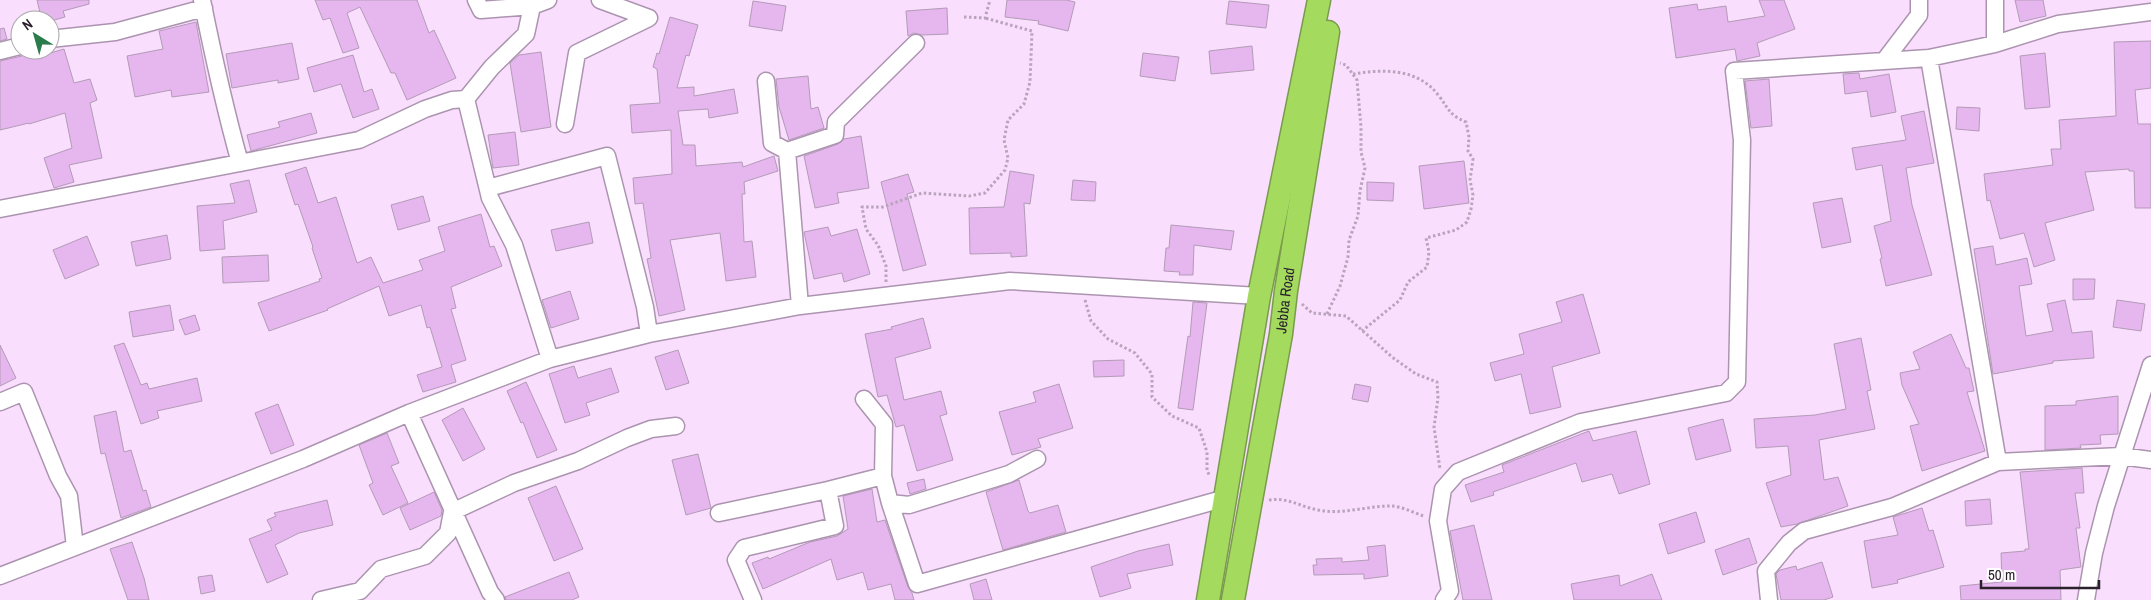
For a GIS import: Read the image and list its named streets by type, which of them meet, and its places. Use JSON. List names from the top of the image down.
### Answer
{
  "streets": {
    "highway": ["Jebba Road"]
  },
  "scale_bar": "50 m",
  "north": "top left"
}
